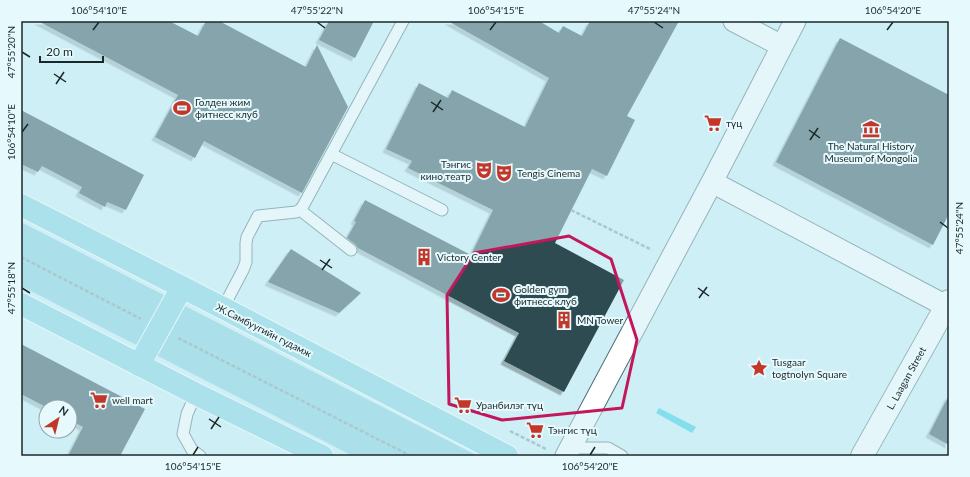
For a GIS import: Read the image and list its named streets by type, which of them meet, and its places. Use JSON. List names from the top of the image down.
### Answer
{
  "streets": {
    "main road": ["Ж.Самбуугийн гудамж", "L. Laagan Street"]
  },
  "places": {
    "sports": ["Голден жим фитнесс клуб", "Golden gym фитнесс клуб"],
    "supermarket": [
      "түц",
      "well mart",
      "Уранбилэг түц",
      "Тэнгис түц"
    ],
    "museum": ["The Natural History Museum of Mongolia"],
    "theatre": ["Тэнгис кино театр", "Tengis Cinema"],
    "building": ["Victory Center", "MN Tower"],
    "place": ["Tusgaar togtnolyn Square"]
  },
  "scale_bar": "20 m",
  "north": "top right",
  "coordinates": [
    "106°54'10\"E",
    "47°55'22\"N",
    "106°54'15\"E",
    "47°55'24\"N",
    "106°54'20\"E",
    "47°55'20\"N",
    "47°55'18\"N"
  ]
}
